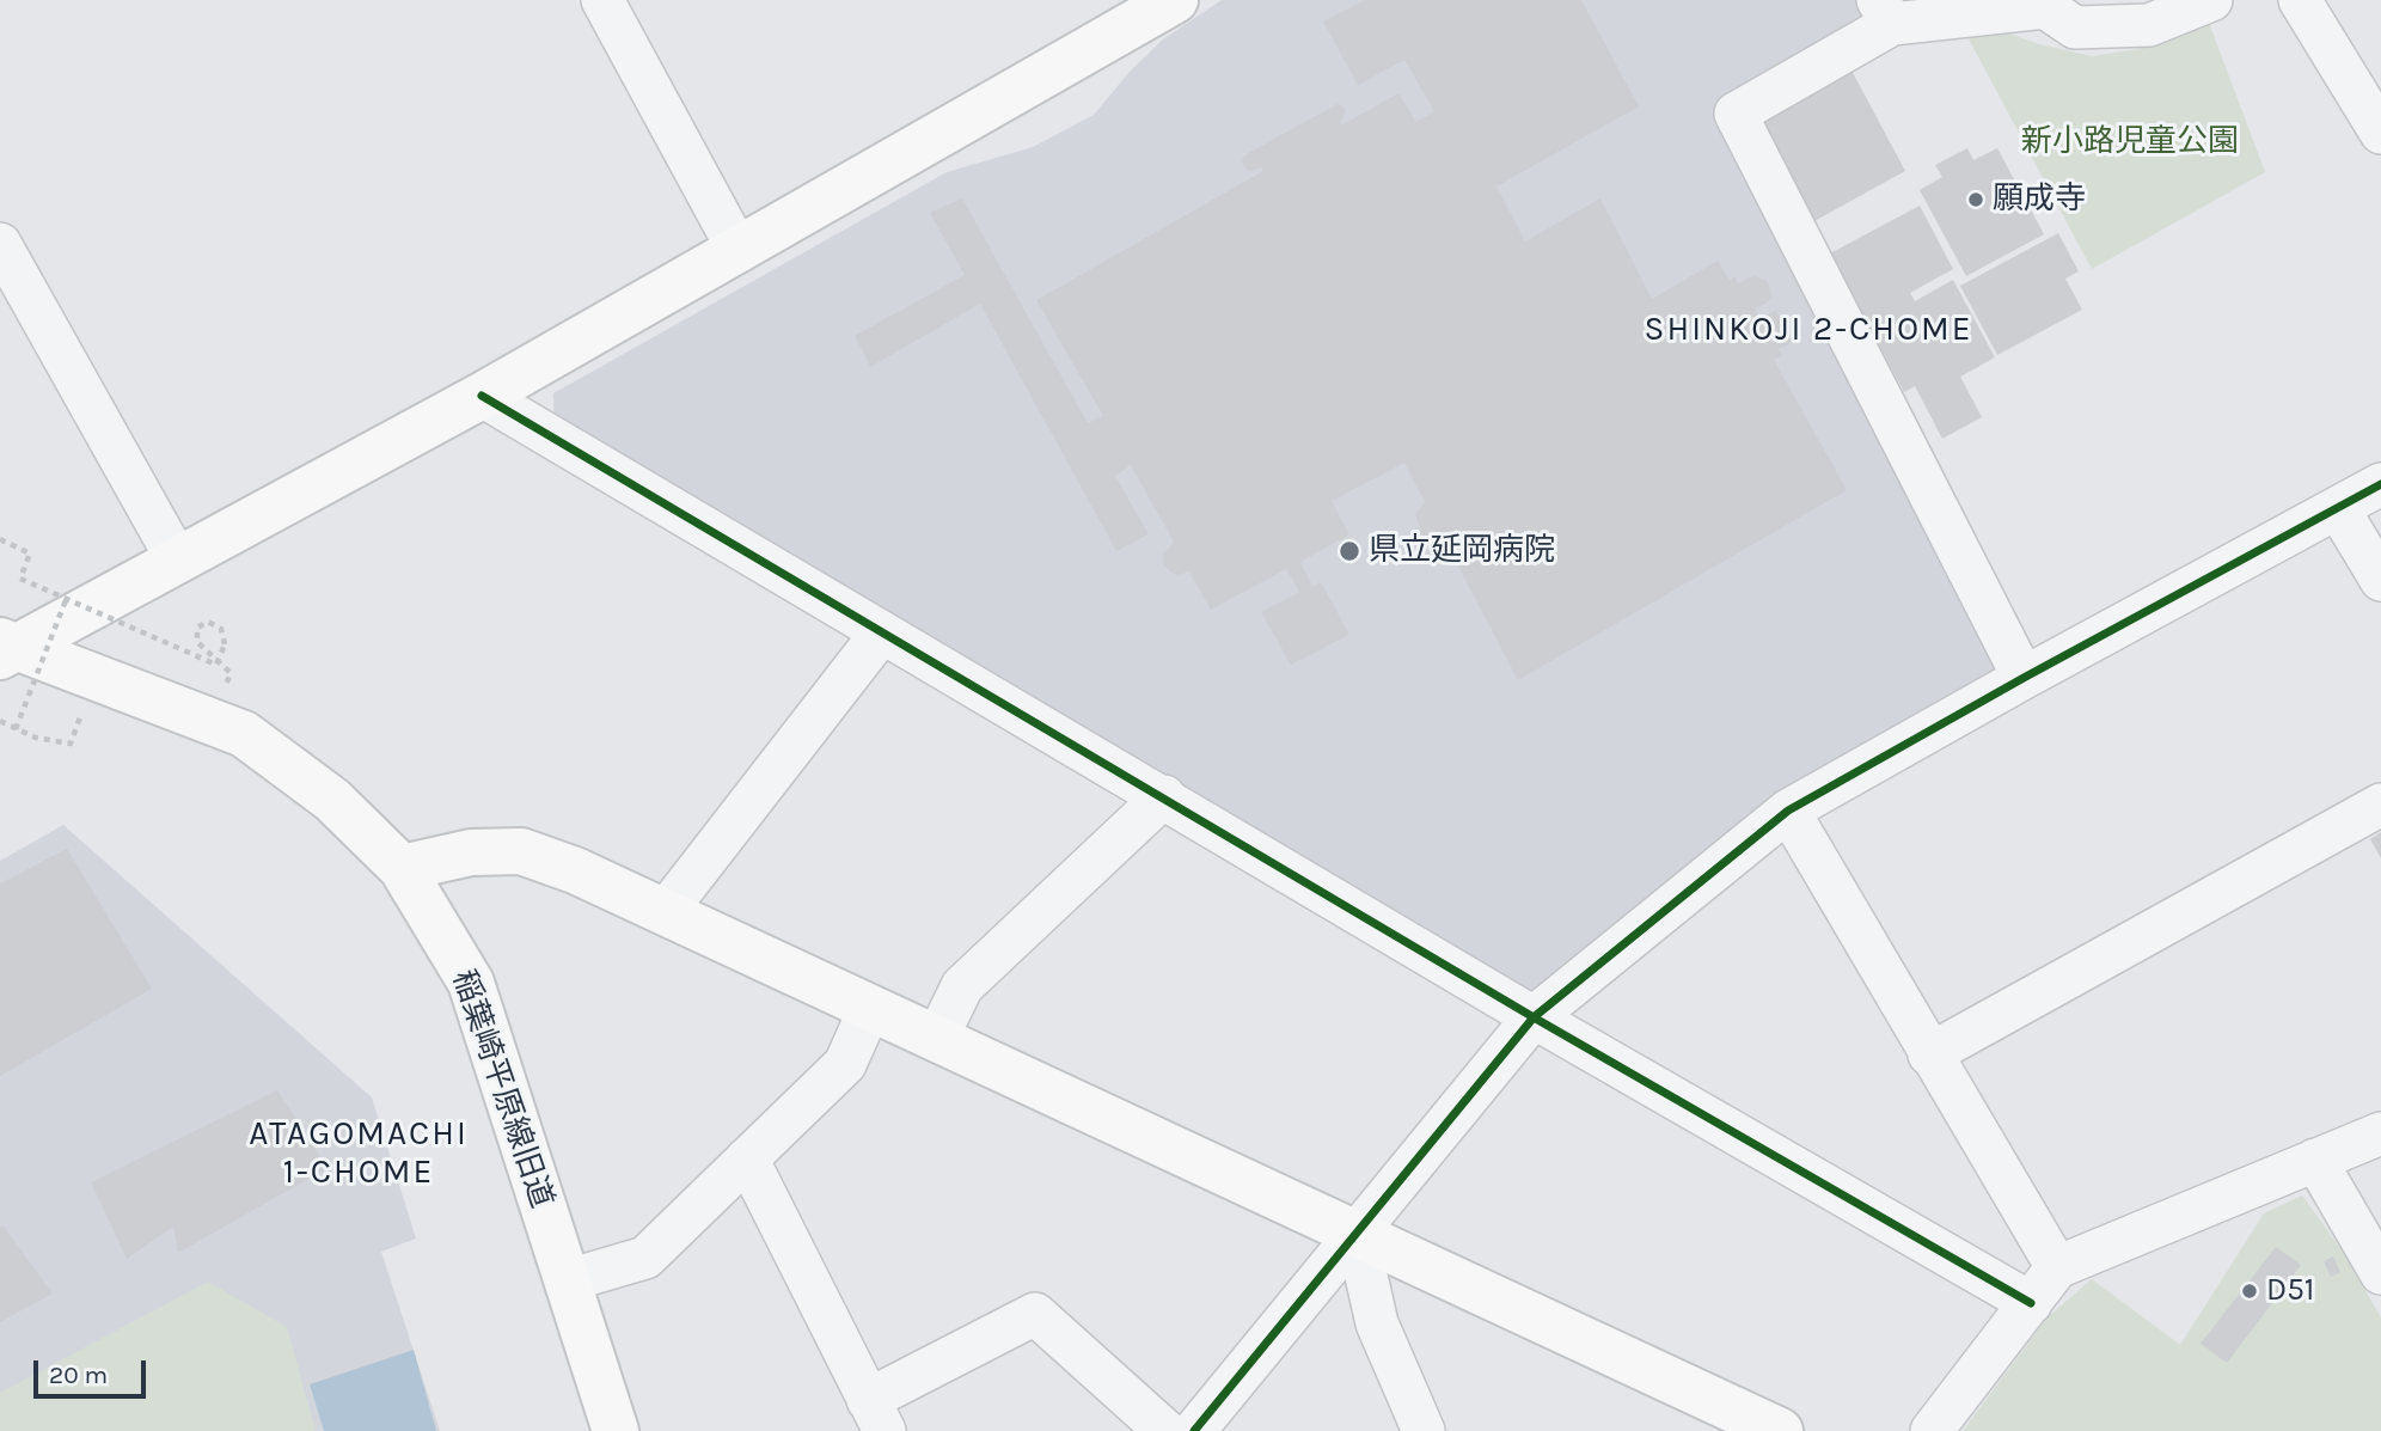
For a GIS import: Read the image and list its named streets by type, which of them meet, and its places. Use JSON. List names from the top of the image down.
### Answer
{
  "streets": {
    "street": ["稲葉崎平原線旧道"]
  },
  "districts": ["SHINKOJI 2-CHOME", "ATAGOMACHI 1-CHOME"],
  "parks": ["新小路児童公園"],
  "places": ["願成寺", "県立延岡病院", "D51"],
  "scale_bar": "20 m"
}
